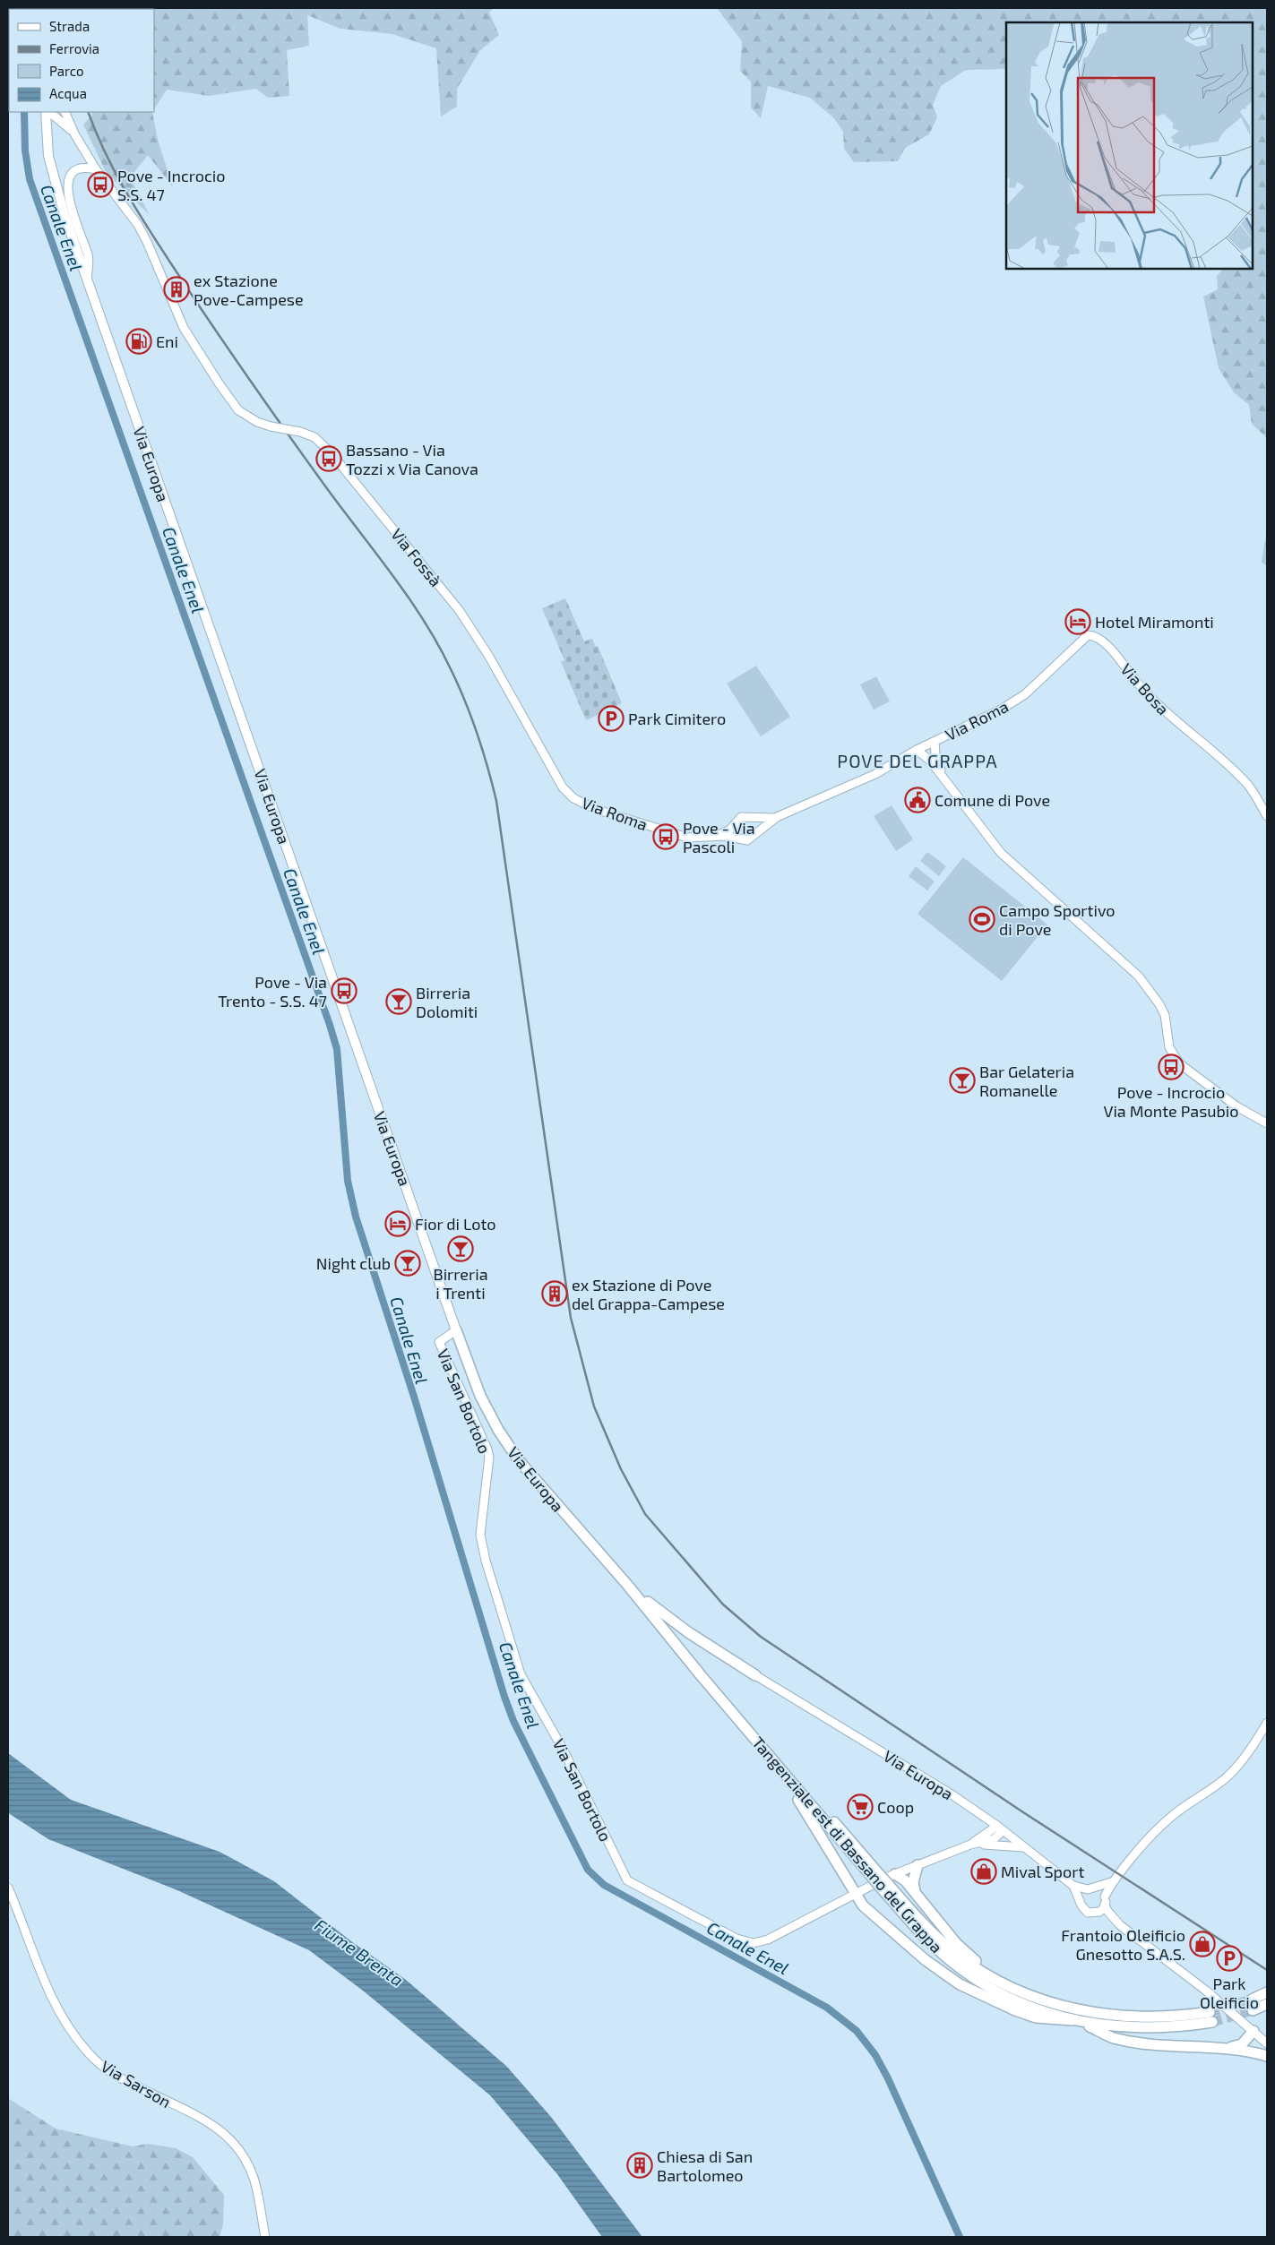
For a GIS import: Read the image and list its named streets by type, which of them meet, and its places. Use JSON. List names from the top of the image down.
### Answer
{
  "streets": {
    "highway": ["Via Europa", "Tangenziale est di Bassano del Grappa"],
    "main road": [
      "Via Fossà",
      "Via Bosa",
      "Via Roma",
      "Via San Bortolo",
      "Via Sarson"
    ]
  },
  "crossings": [
    ["Via Europa", "Via San Bortolo"],
    ["Via Europa", "Tangenziale est di Bassano del Grappa"],
    ["Via Fossà", "Via Roma"],
    ["Via Bosa", "Via Roma"]
  ],
  "districts": ["POVE DEL GRAPPA"],
  "water": ["Canale Enel", "Fiume Brenta"],
  "places": {
    "bus stop": [
      "Pove - Incrocio S.S. 47",
      "Bassano - Via Tozzi x Via Canova",
      "Pove - Via Pascoli",
      "Pove - Via Trento - S.S. 47",
      "Pove - Incrocio Via Monte Pasubio"
    ],
    "building": ["ex Stazione Pove-Campese", "ex Stazione di Pove del Grappa-Campese", "Chiesa di San Bartolomeo"],
    "fuel station": ["Eni"],
    "hotel": ["Hotel Miramonti", "Fior di Loto"],
    "parking": ["Park Cimitero", "Park Oleificio"],
    "public building": ["Comune di Pove"],
    "sports": ["Campo Sportivo di Pove"],
    "bar": [
      "Birreria Dolomiti",
      "Bar Gelateria Romanelle",
      "Birreria i Trenti",
      "Night club"
    ],
    "supermarket": ["Coop"],
    "shop": ["Mival Sport", "Frantoio Oleificio Gnesotto S.A.S."]
  },
  "legend": [
    "Strada",
    "Ferrovia",
    "Parco",
    "Acqua"
  ]
}
